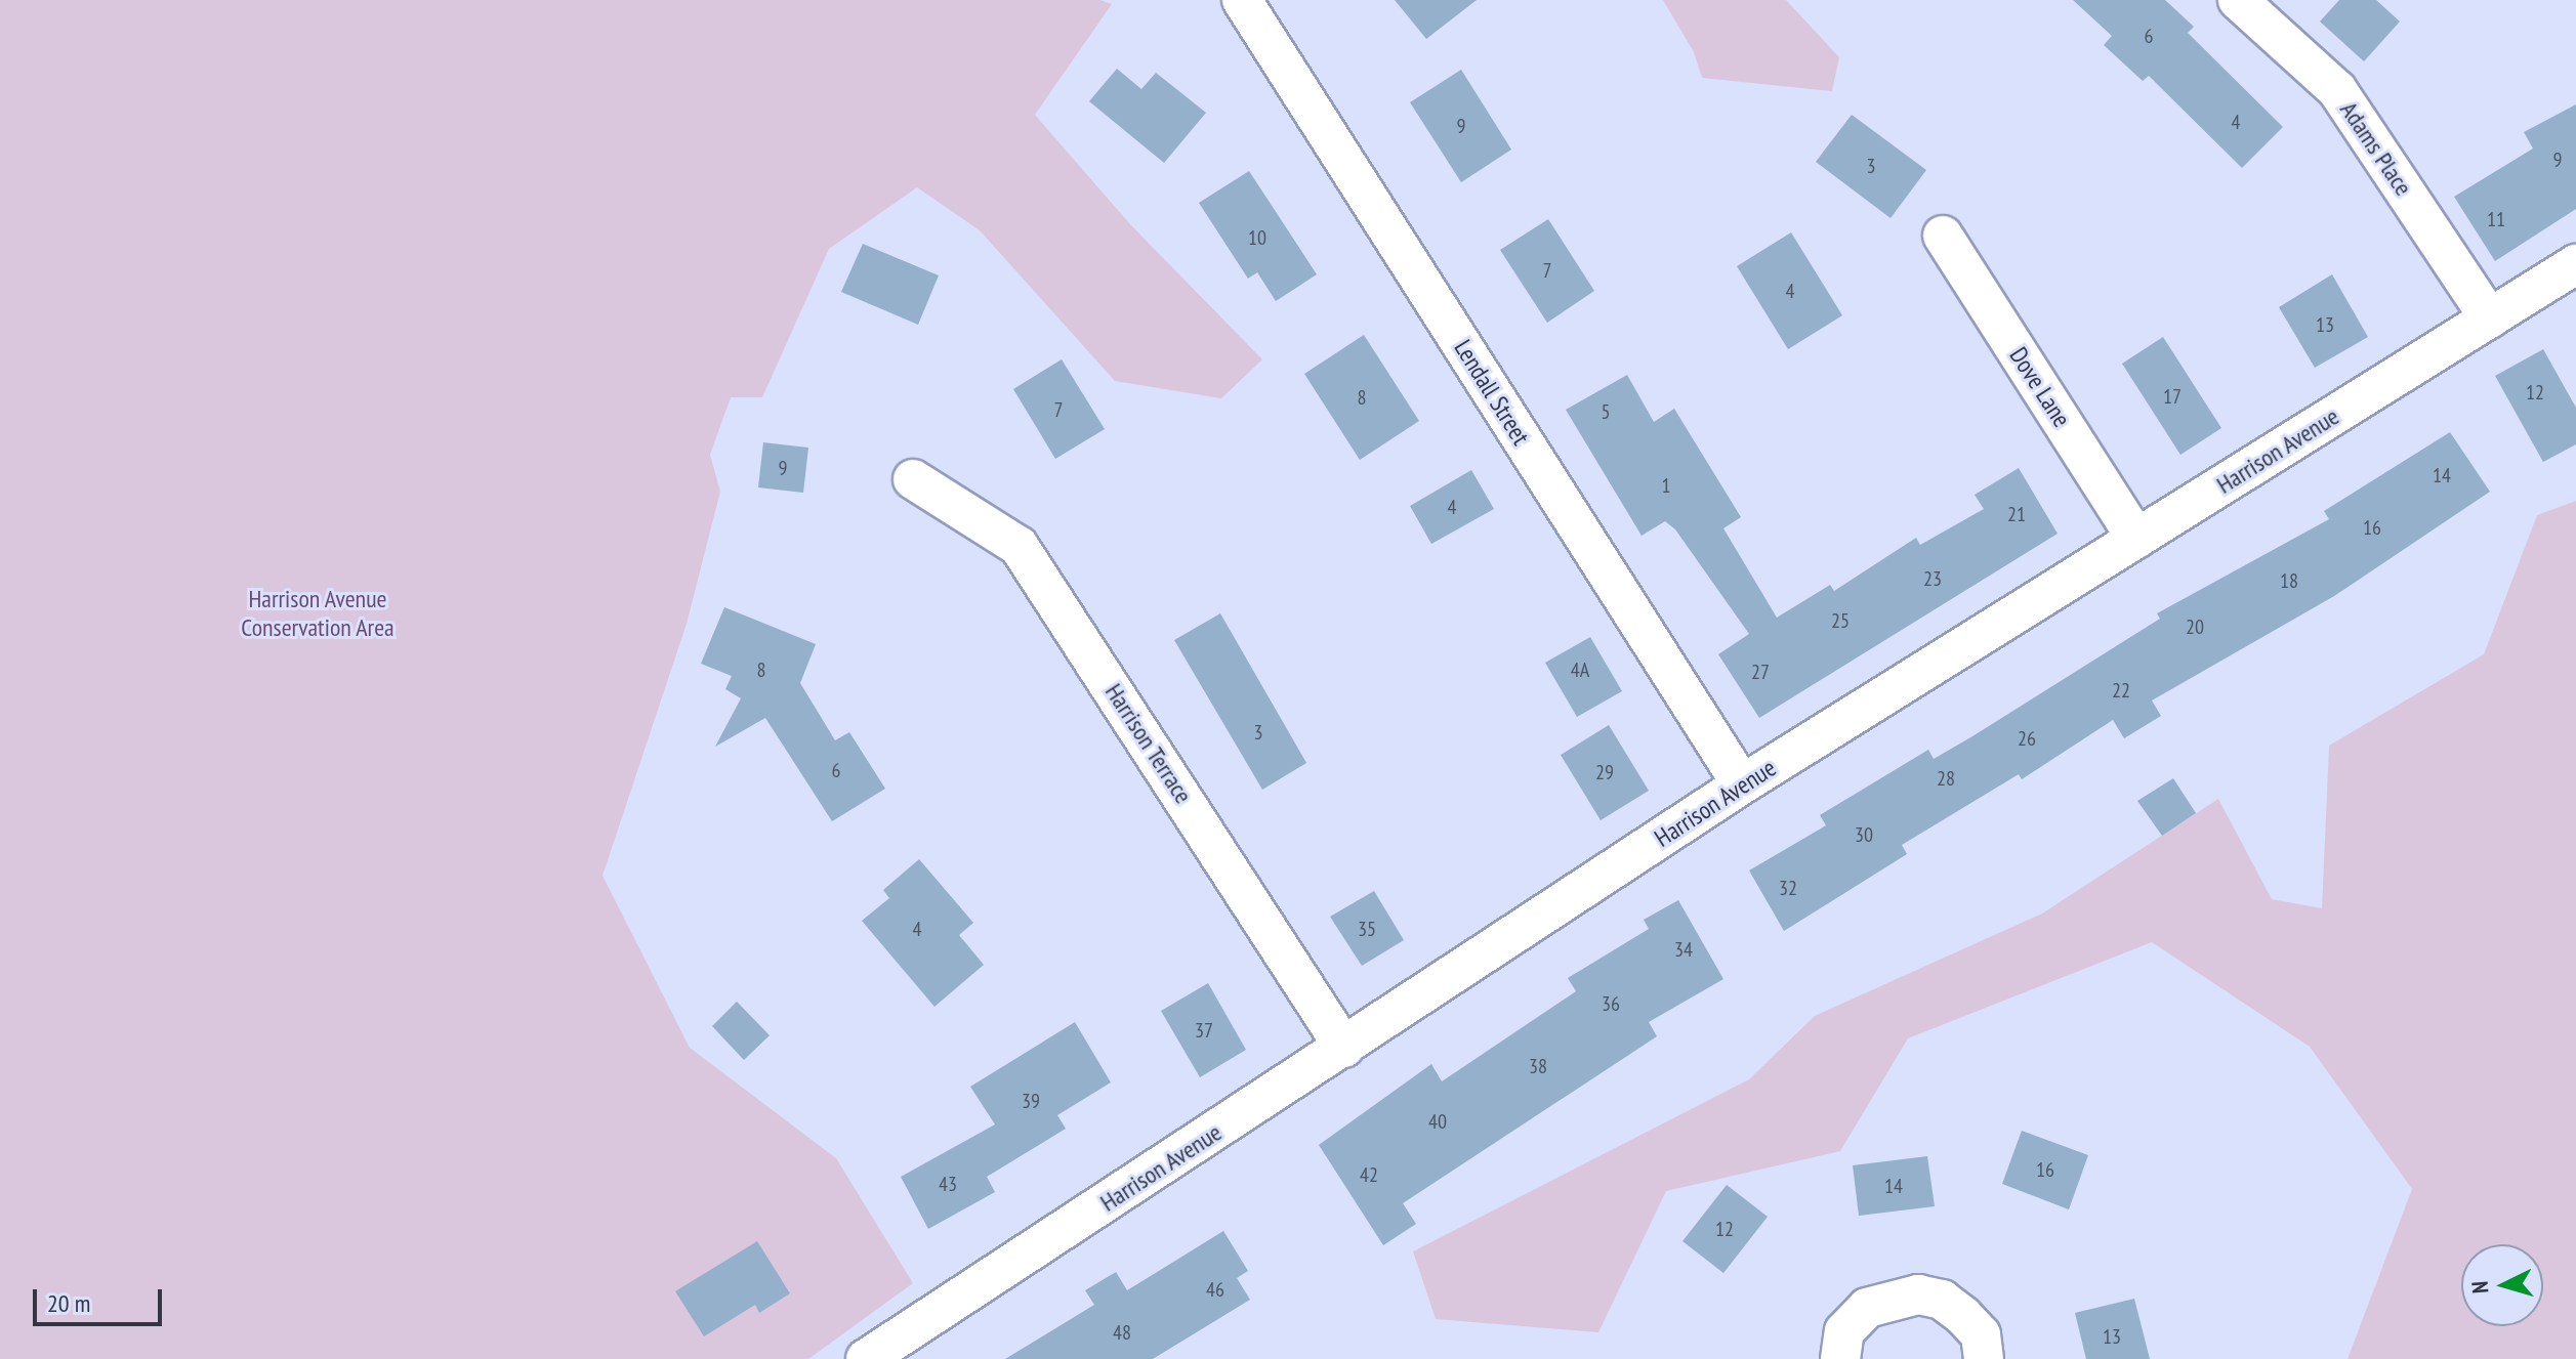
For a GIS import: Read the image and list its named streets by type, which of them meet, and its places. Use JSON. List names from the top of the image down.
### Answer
{
  "streets": {
    "street": [
      "Adams Place",
      "Dove Lane",
      "Lendall Street",
      "Harrison Avenue",
      "Harrison Terrace"
    ]
  },
  "crossings": [
    ["Adams Place", "Harrison Avenue"],
    ["Dove Lane", "Harrison Avenue"],
    ["Lendall Street", "Harrison Avenue"],
    ["Harrison Avenue", "Harrison Terrace"]
  ],
  "parks": ["Harrison Avenue Conservation Area"],
  "house_numbers": [
    "6",
    "4",
    "9",
    "9",
    "3",
    "11",
    "10",
    "7",
    "4",
    "13",
    "12",
    "17",
    "8",
    "7",
    "5",
    "9",
    "14",
    "1",
    "4",
    "21",
    "16",
    "23",
    "18",
    "25",
    "20",
    "8",
    "4A",
    "27",
    "22",
    "3",
    "26",
    "6",
    "29",
    "28",
    "30",
    "32",
    "4",
    "35",
    "34",
    "36",
    "37",
    "38",
    "39",
    "40",
    "16",
    "42",
    "43",
    "14",
    "12",
    "46",
    "48",
    "13"
  ],
  "scale_bar": "20 m",
  "north": "left"
}
